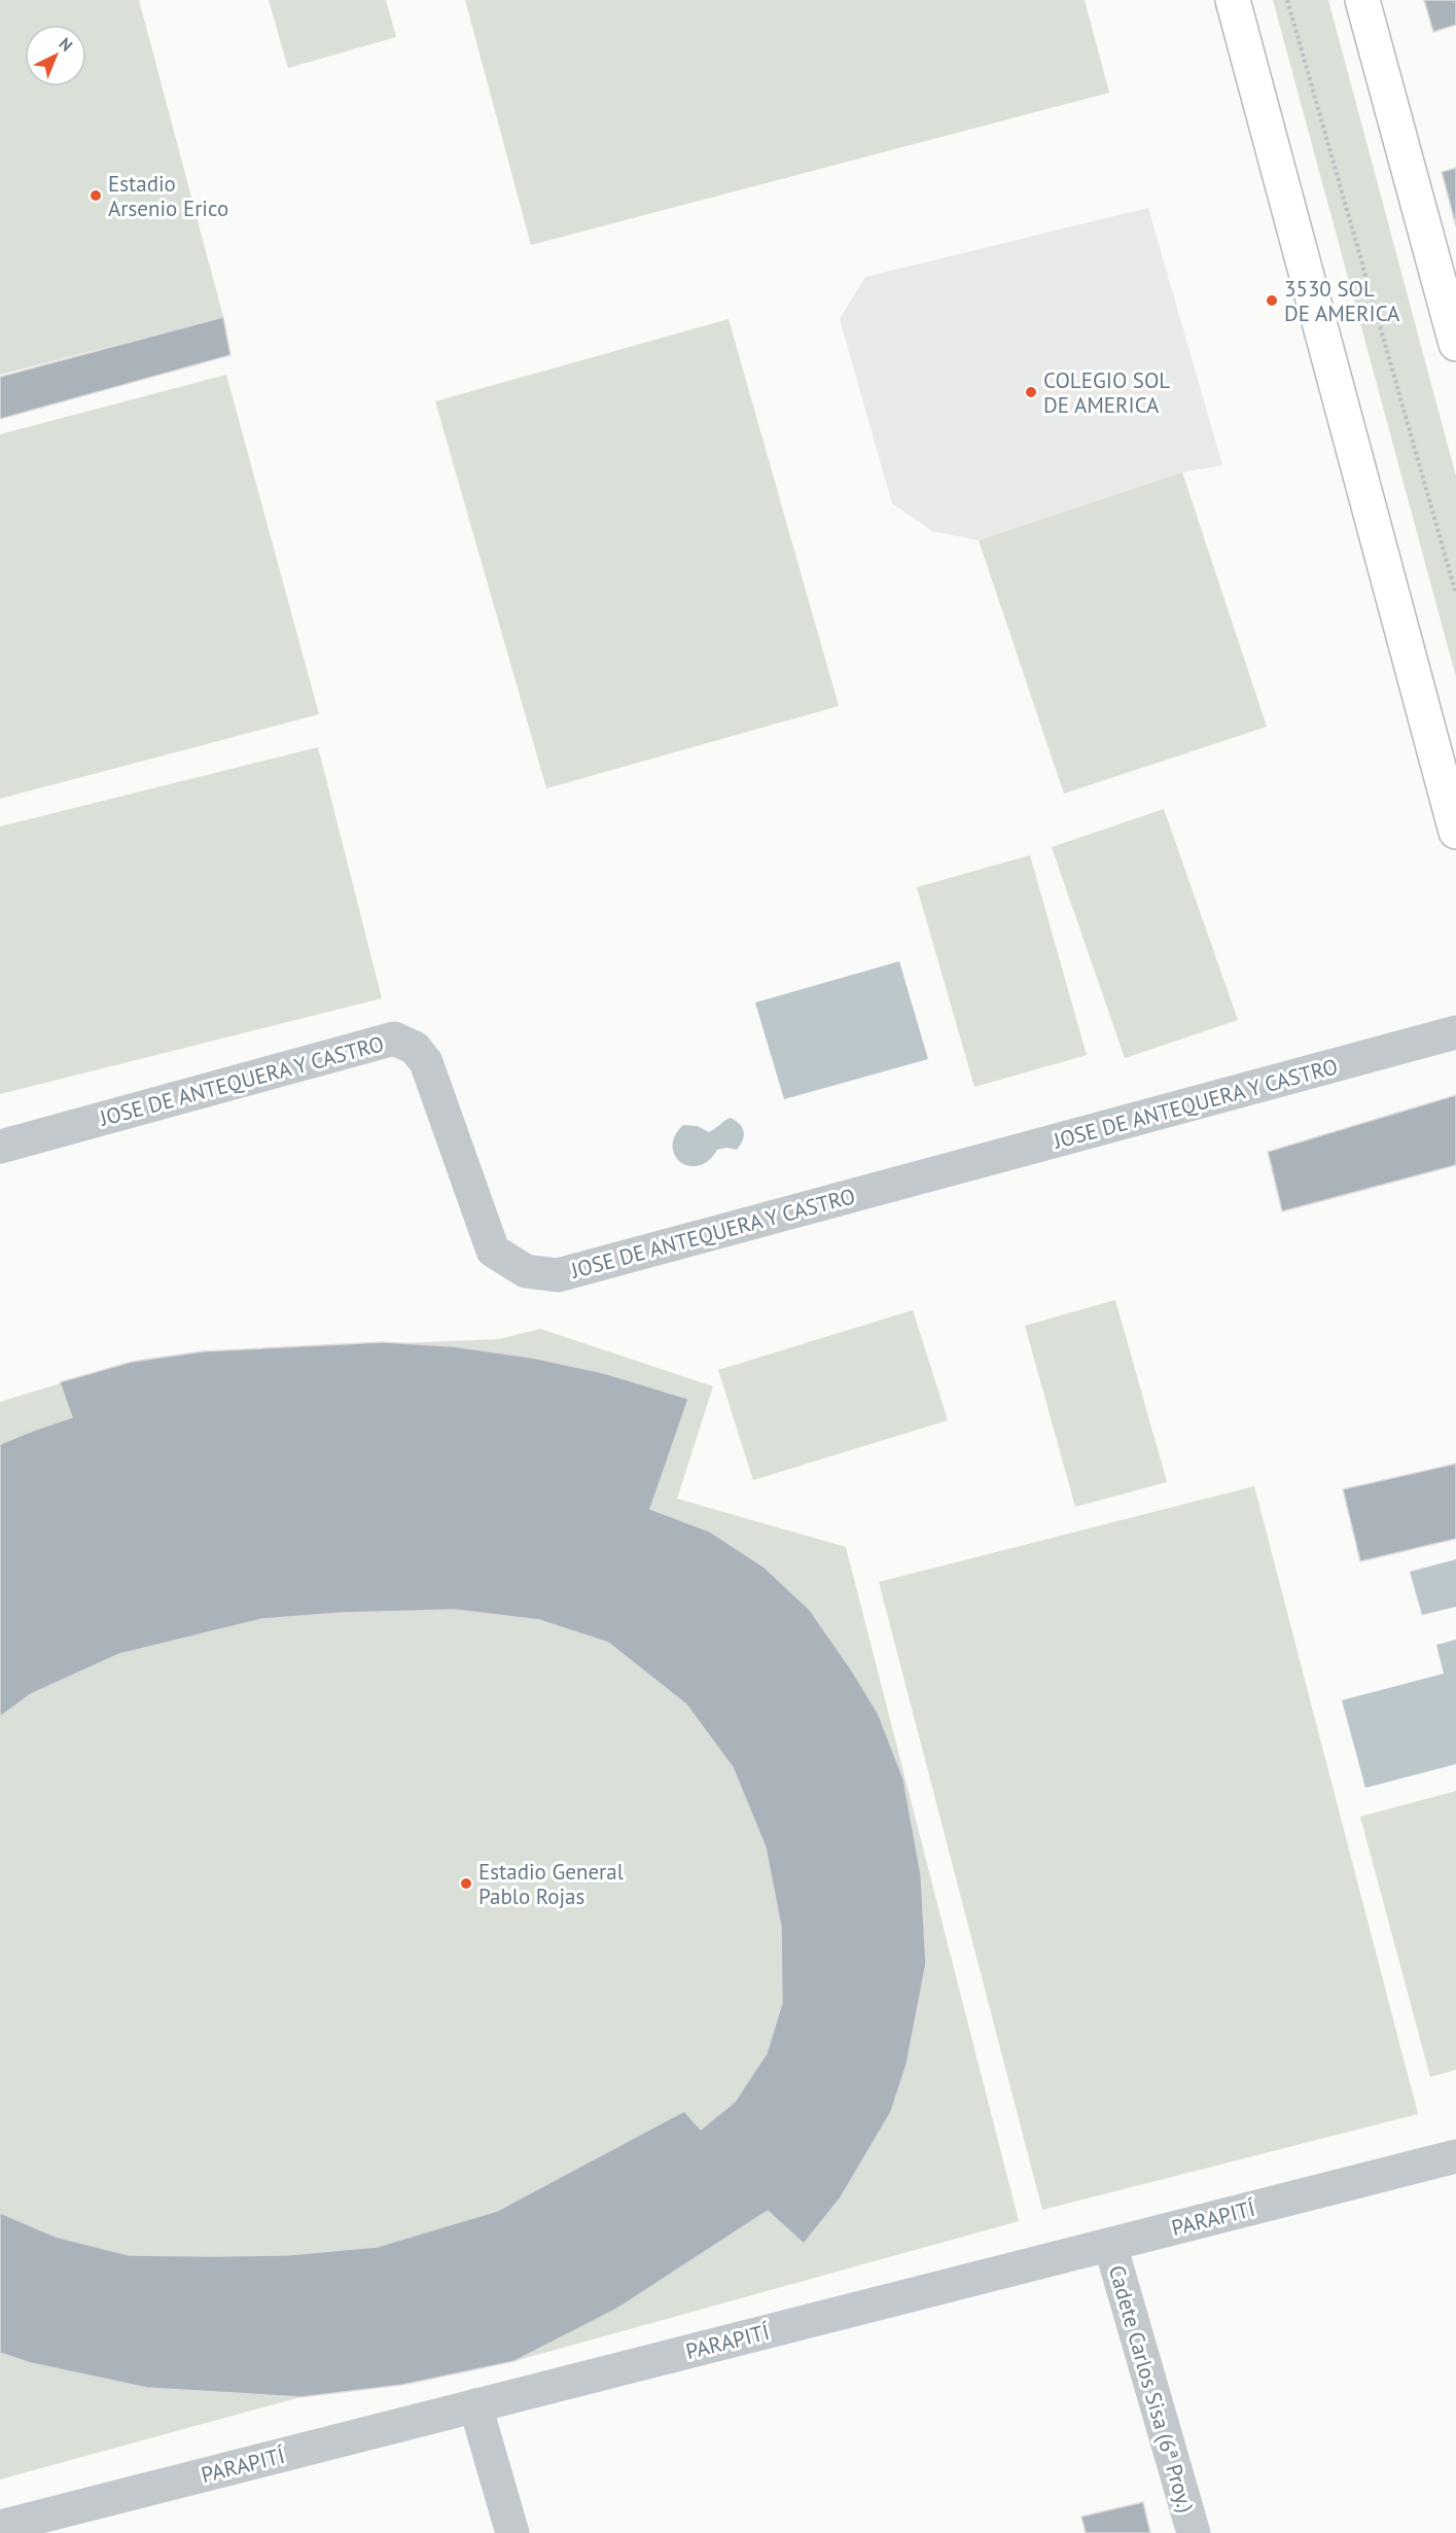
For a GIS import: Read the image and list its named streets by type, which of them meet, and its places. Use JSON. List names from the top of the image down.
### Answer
{
  "streets": {
    "street": ["JOSE DE ANTEQUERA Y CASTRO", "PARAPITÍ", "Cadete Carlos Sisa (6ª Proy.)"]
  },
  "crossings": [
    ["PARAPITÍ", "Cadete Carlos Sisa (6ª Proy.)"]
  ],
  "places": [
    "Estadio Arsenio Erico",
    "3530 SOL DE AMERICA",
    "COLEGIO SOL DE AMERICA",
    "Estadio General Pablo Rojas"
  ],
  "north": "top right"
}
